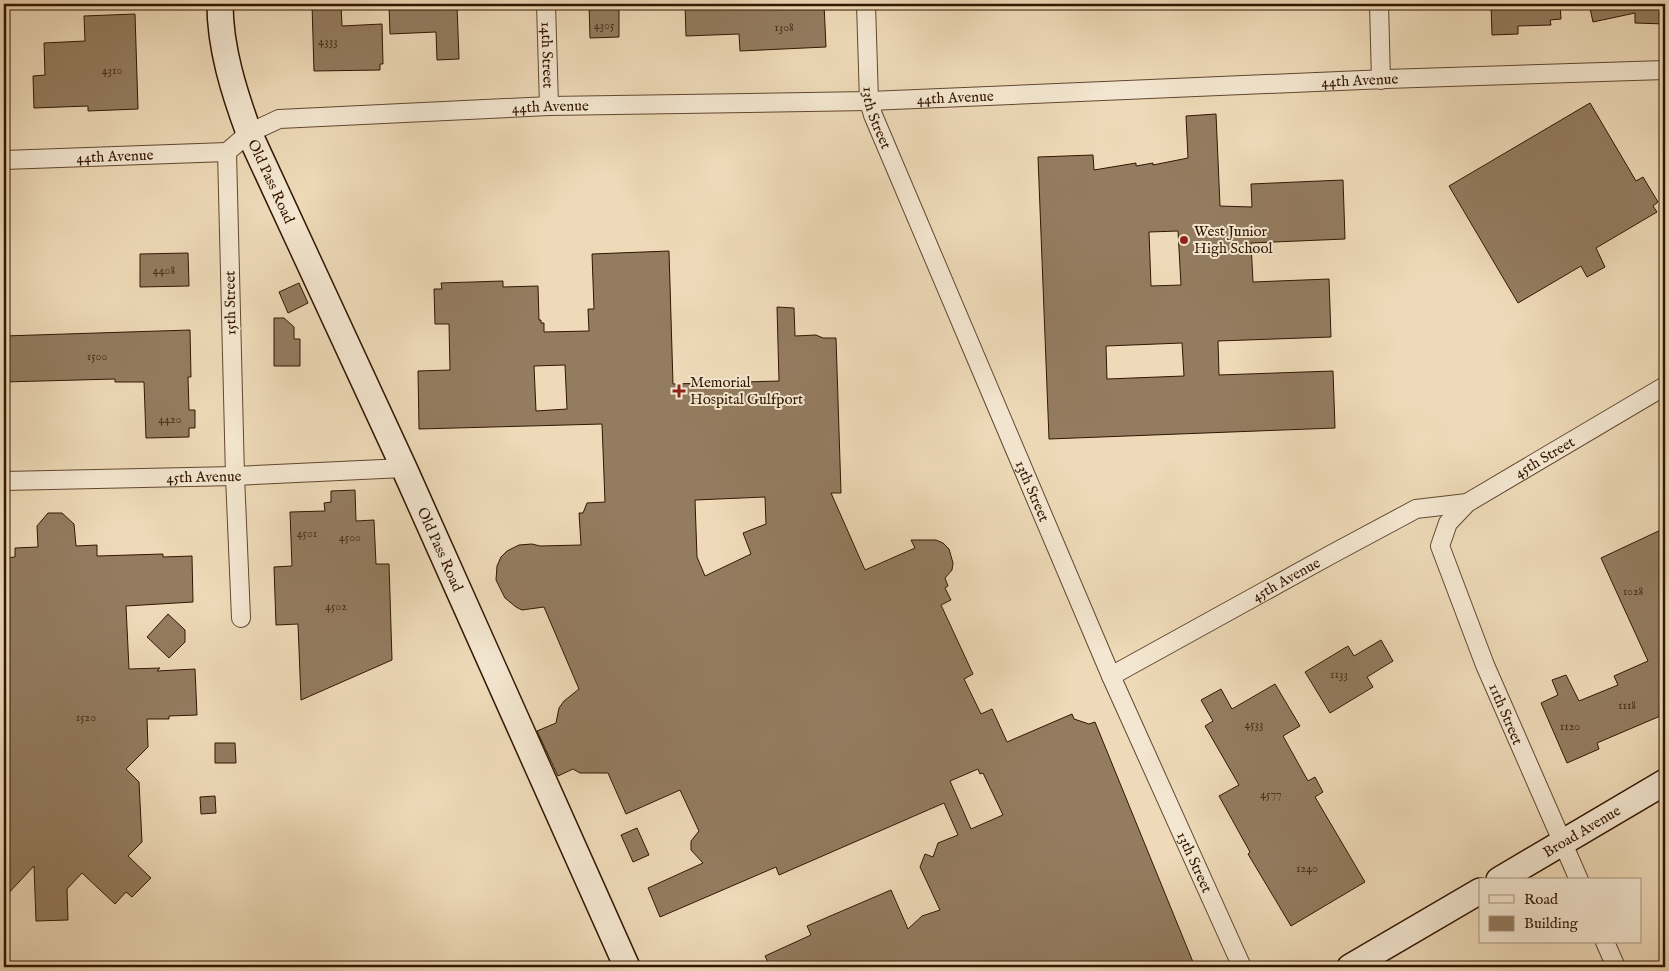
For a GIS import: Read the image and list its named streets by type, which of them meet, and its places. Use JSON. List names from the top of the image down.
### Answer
{
  "streets": {
    "main road": ["Old Pass Road", "Broad Avenue"],
    "street": [
      "14th Street",
      "44th Avenue",
      "13th Street",
      "15th Street",
      "45th Street",
      "45th Avenue",
      "11th Street"
    ]
  },
  "crossings": [
    ["14th Street", "44th Avenue"],
    ["44th Avenue", "13th Street"],
    ["44th Avenue", "Old Pass Road"],
    ["44th Avenue", "15th Street"],
    ["13th Street", "45th Avenue"],
    ["Old Pass Road", "45th Avenue"],
    ["15th Street", "45th Avenue"],
    ["45th Street", "45th Avenue"],
    ["45th Street", "11th Street"],
    ["11th Street", "Broad Avenue"]
  ],
  "places": {
    "other": ["West Junior High School"],
    "health": ["Memorial Hospital Gulfport"]
  },
  "house_numbers": [
    "4305",
    "1308",
    "4333",
    "4310",
    "4408",
    "1500",
    "4420",
    "4501",
    "4500",
    "1028",
    "4502",
    "1133",
    "1118",
    "1520",
    "4533",
    "1120",
    "4577",
    "1240"
  ],
  "legend": ["Road", "Building"]
}
